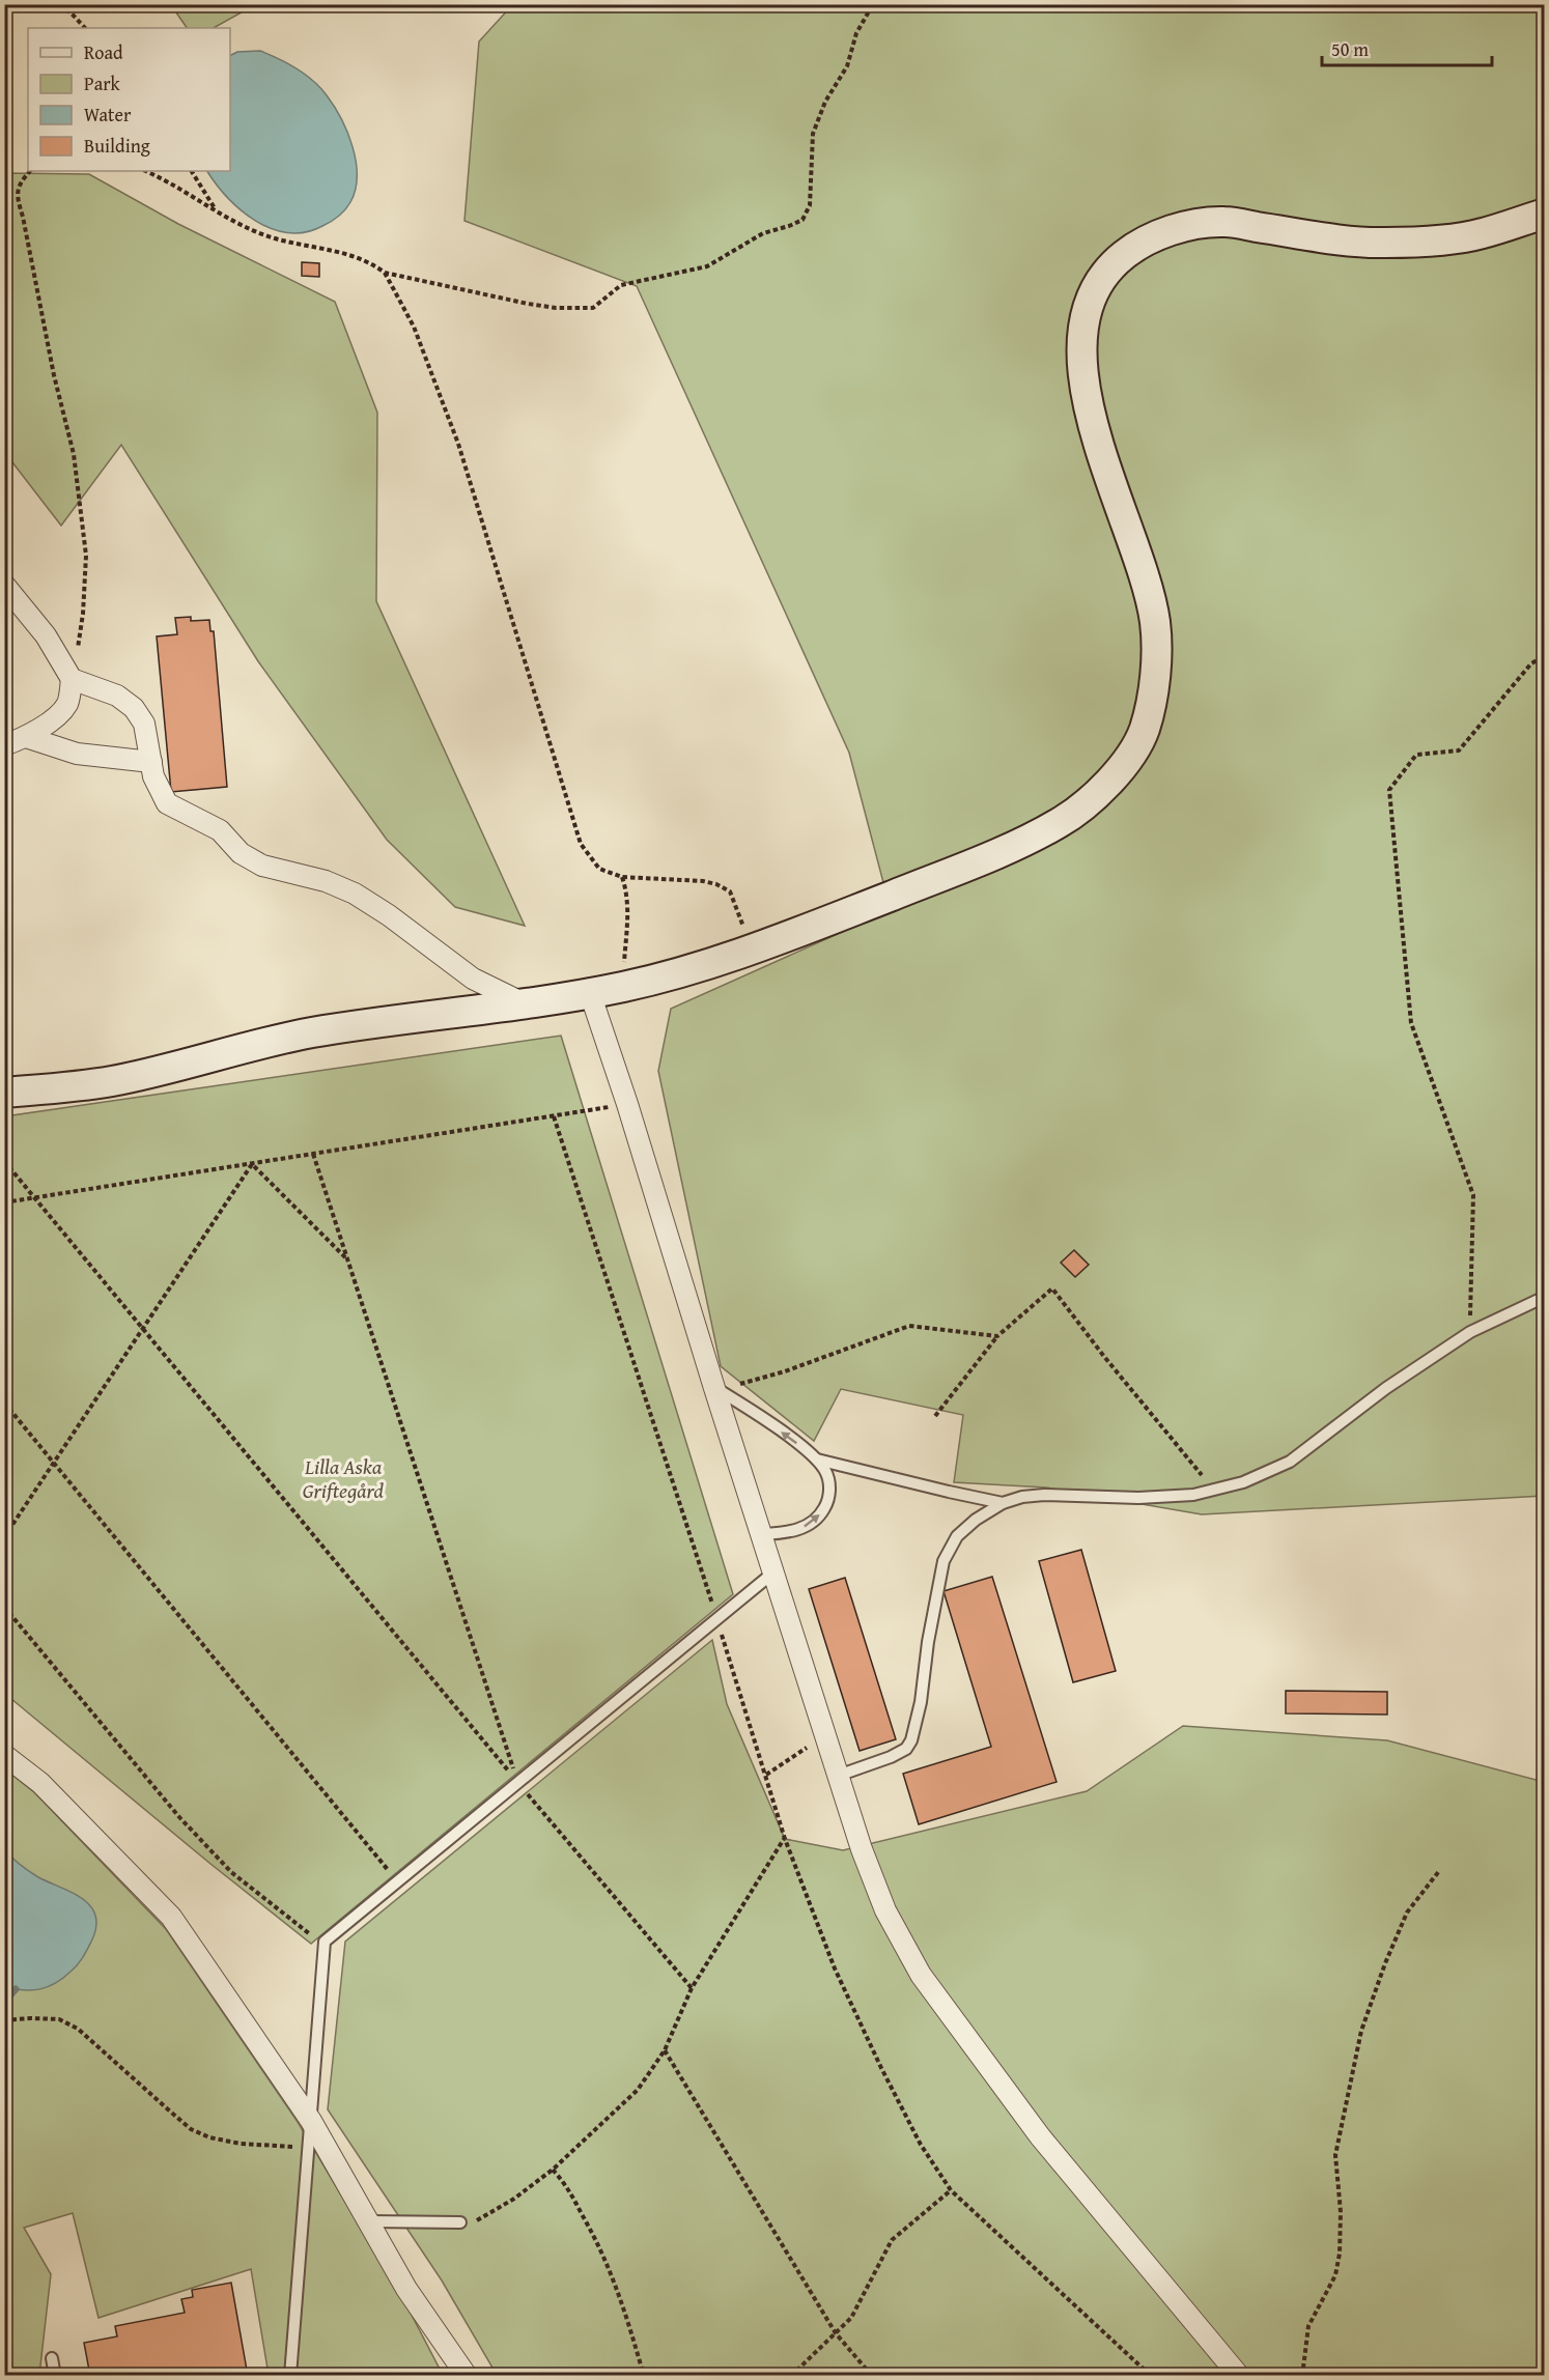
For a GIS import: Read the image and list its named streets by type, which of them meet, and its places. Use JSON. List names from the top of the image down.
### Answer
{
  "parks": ["Lilla Aska Griftegård"],
  "legend": [
    "Road",
    "Park",
    "Water",
    "Building"
  ],
  "scale_bar": "50 m"
}
